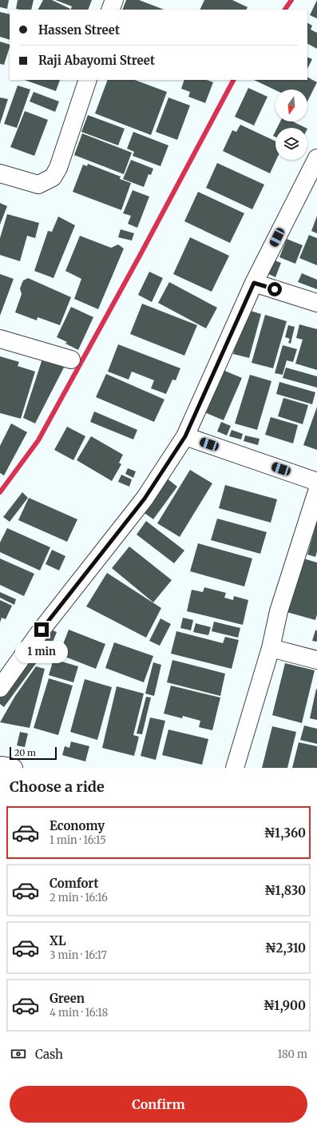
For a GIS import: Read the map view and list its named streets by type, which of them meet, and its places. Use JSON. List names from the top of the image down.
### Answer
{
  "scale_bar": "20 m",
  "north": "bottom",
  "page": {
    "banner": ["Hassen Street", "Raji Abayomi Street"],
    "bubble": "1 min",
    "scale": "20 m",
    "heading": "Choose a ride",
    "list": [
      {
        "name": "Economy",
        "note": "1 min · 16:15",
        "value": "₦1,360"
      },
      {
        "name": "Comfort",
        "note": "2 min · 16:16",
        "value": "₦1,830"
      },
      {
        "name": "XL",
        "note": "3 min · 16:17",
        "value": "₦2,310"
      },
      {
        "name": "Green",
        "note": "4 min · 16:18",
        "value": "₦1,900"
      }
    ],
    "pay": ["Cash", "180 m"],
    "buttons": "Confirm"
  }
}
